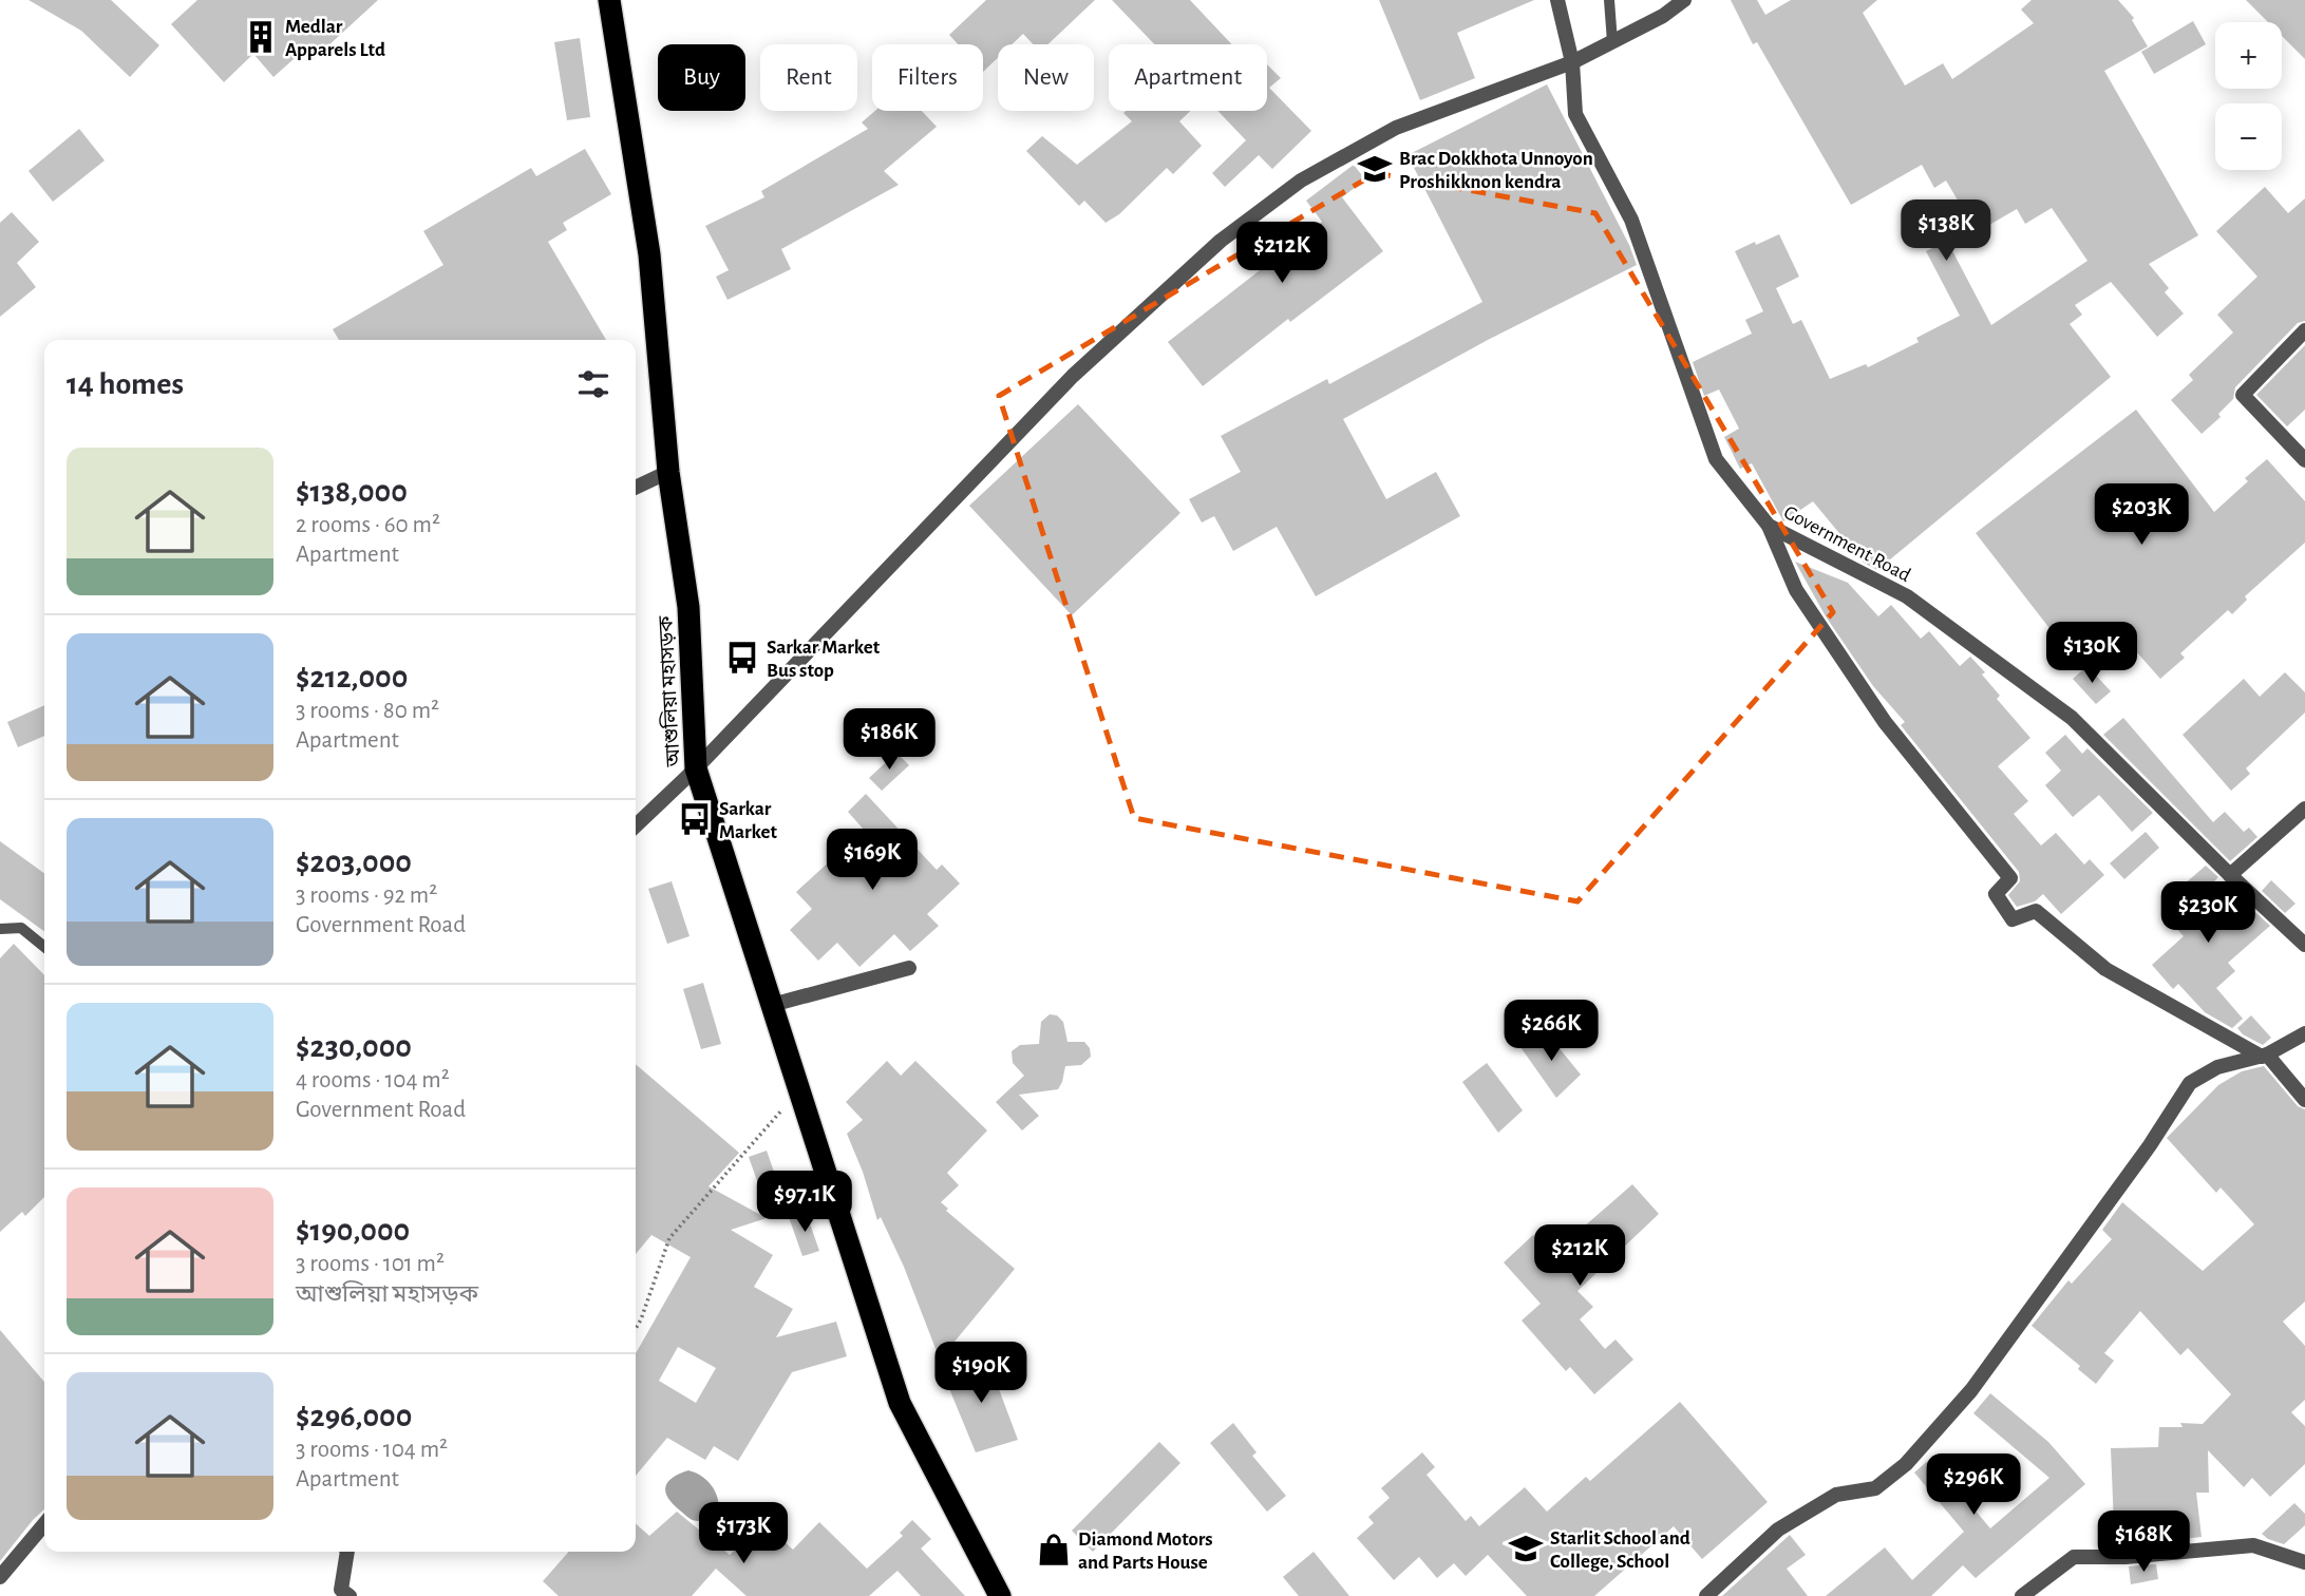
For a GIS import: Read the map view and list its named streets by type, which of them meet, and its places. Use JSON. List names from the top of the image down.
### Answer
{
  "streets": {
    "highway": ["আশুলিয়া মহাসড়ক"],
    "street": ["Government Road"]
  },
  "places": {
    "building": ["Medlar Apparels Ltd"],
    "school or university": ["Brac Dokkhota Unnoyon Proshikknon kendra", "Starlit School and College, School"],
    "bus stop": ["Sarkar Market Bus stop", "Sarkar Market"],
    "shop": ["Diamond Motors and Parts House"]
  },
  "page": {
    "map_buttons": ["+", "−"],
    "chip": [
      "Buy",
      "Rent",
      "Filters",
      "New",
      "Apartment"
    ],
    "price": [
      "$138K",
      "$212K",
      "$203K",
      "$130K",
      "$186K",
      "$169K",
      "$230K",
      "$266K",
      "$97.1K",
      "$212K",
      "$190K",
      "$296K",
      "$173K",
      "$168K"
    ],
    "heading": "14 homes",
    "list": [
      {
        "name": "$138,000",
        "note": "2 rooms · 60 m² · Apartment"
      },
      {
        "name": "$212,000",
        "note": "3 rooms · 80 m² · Apartment"
      },
      {
        "name": "$203,000",
        "note": "3 rooms · 92 m² · Government Road"
      },
      {
        "name": "$230,000",
        "note": "4 rooms · 104 m² · Government Road"
      },
      {
        "name": "$190,000",
        "note": "3 rooms · 101 m² · আশুলিয়া মহাসড়ক"
      },
      {
        "name": "$296,000",
        "note": "3 rooms · 104 m² · Apartment"
      }
    ]
  }
}
